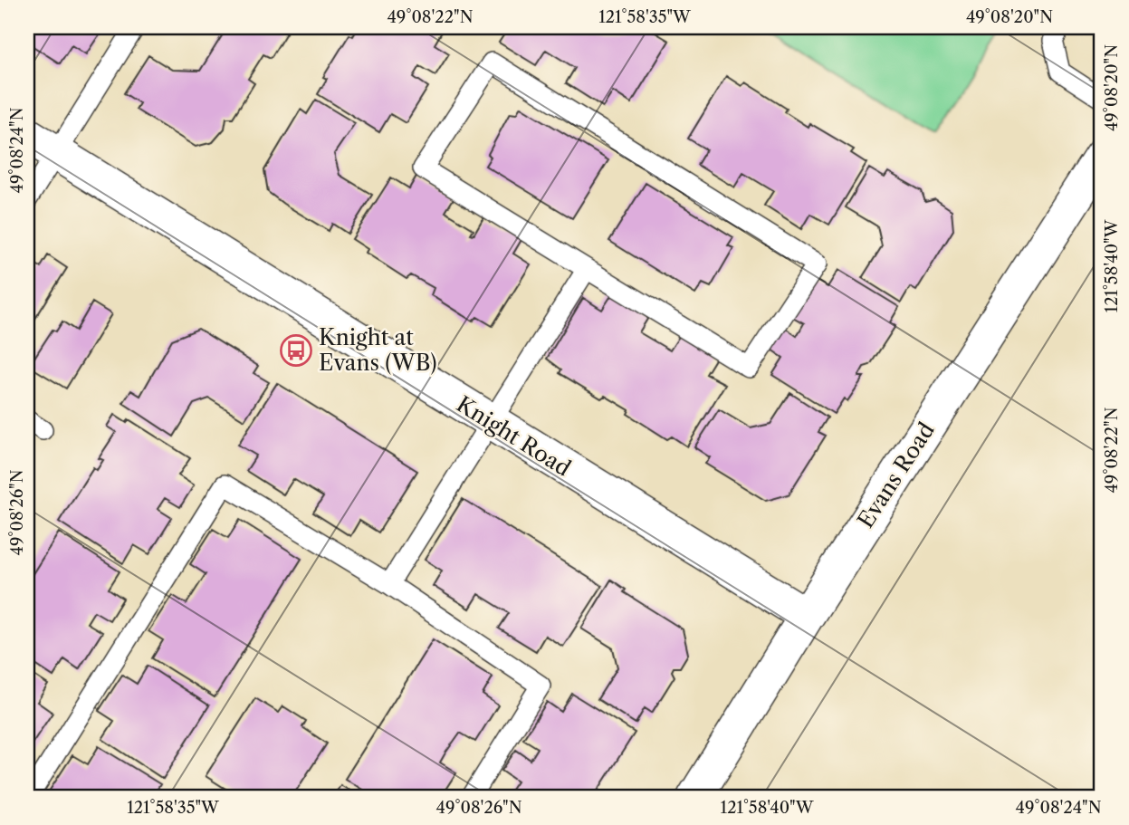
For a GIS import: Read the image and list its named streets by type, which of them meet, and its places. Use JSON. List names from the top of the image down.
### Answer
{
  "streets": {
    "street": ["Knight Road", "Evans Road"]
  },
  "crossings": [
    ["Knight Road", "Evans Road"]
  ],
  "places": {
    "bus stop": ["Knight at Evans (WB)"]
  },
  "coordinates": [
    "49°08'22\"N",
    "121°58'35\"W",
    "49°08'20\"N",
    "49°08'24\"N",
    "121°58'40\"W",
    "49°08'26\"N"
  ]
}
